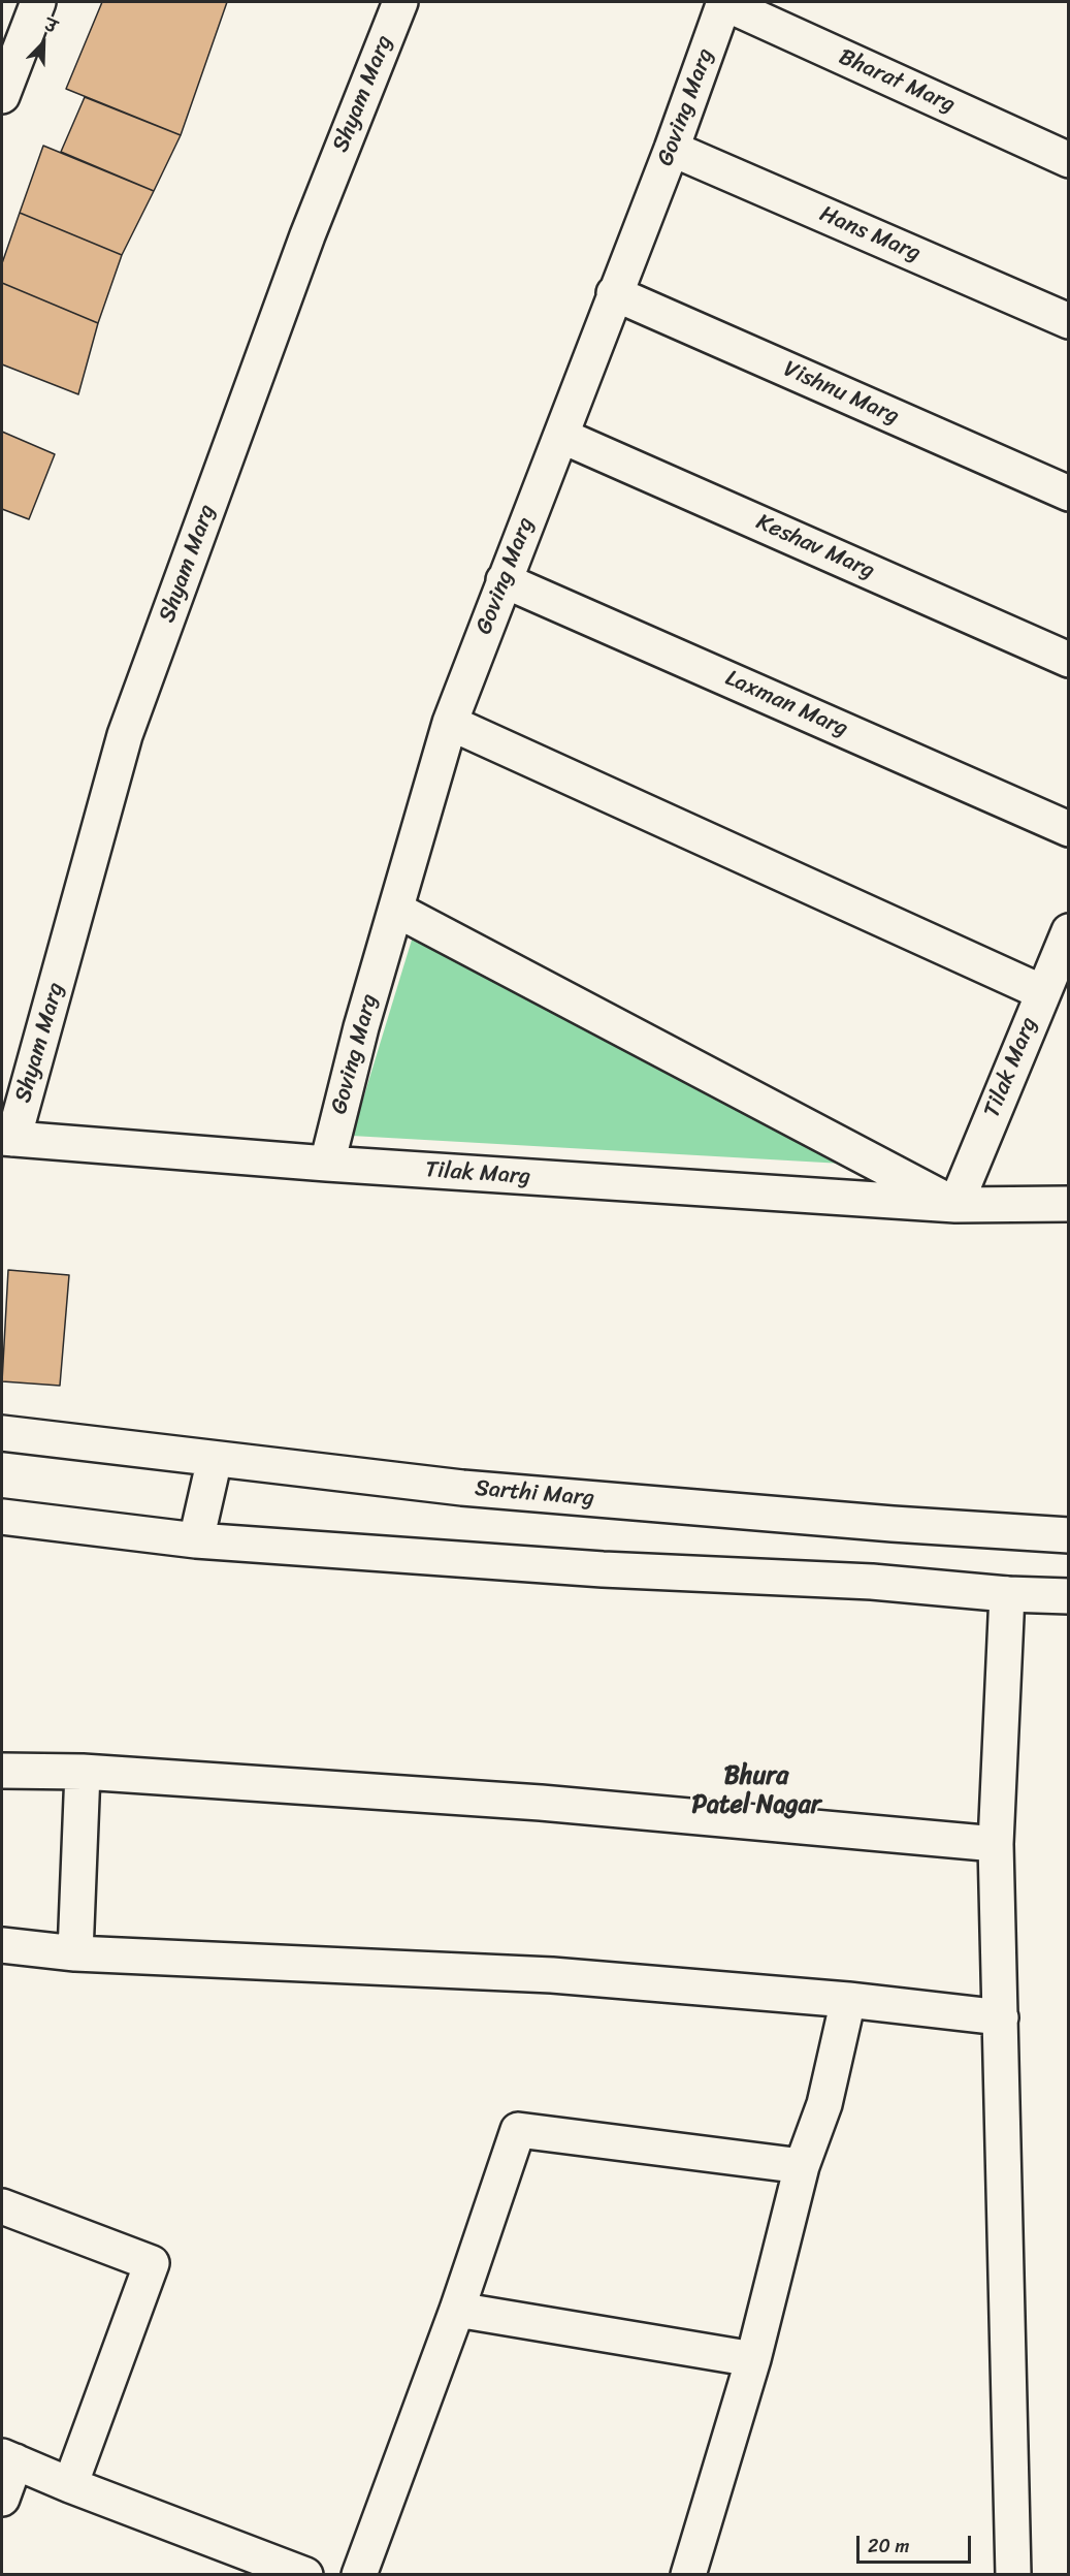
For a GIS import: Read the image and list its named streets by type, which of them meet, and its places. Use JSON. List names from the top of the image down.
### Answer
{
  "streets": {
    "street": [
      "Bharat Marg",
      "Shyam Marg",
      "Goving Marg",
      "Hans Marg",
      "Vishnu Marg",
      "Keshav Marg",
      "Laxman Marg",
      "Tilak Marg",
      "Sarthi Marg"
    ]
  },
  "crossings": [
    ["Bharat Marg", "Goving Marg"],
    ["Shyam Marg", "Tilak Marg"],
    ["Goving Marg", "Hans Marg"],
    ["Goving Marg", "Vishnu Marg"],
    ["Goving Marg", "Keshav Marg"],
    ["Goving Marg", "Laxman Marg"],
    ["Goving Marg", "Tilak Marg"]
  ],
  "districts": ["Bhura Patel Nagar"],
  "scale_bar": "20 m",
  "north": "top right"
}
